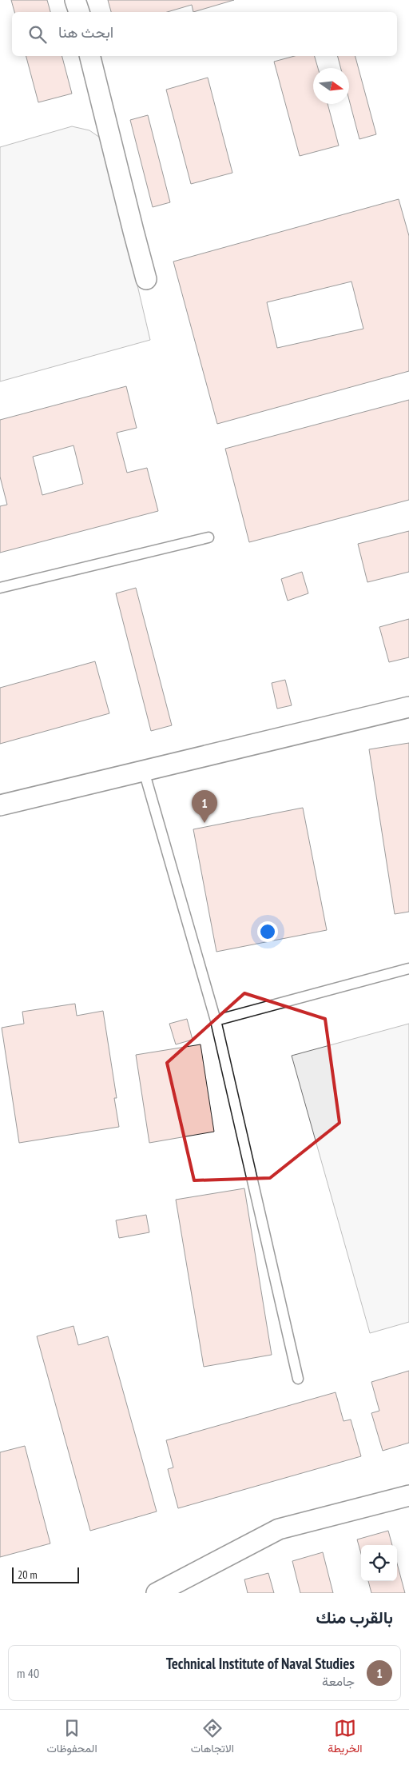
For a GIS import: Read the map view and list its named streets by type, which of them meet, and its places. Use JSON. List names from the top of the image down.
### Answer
{
  "scale_bar": "20 m",
  "north": "right",
  "page": {
    "search": "ابحث هنا",
    "pins": "1",
    "scale": "20 m",
    "heading": "بالقرب منك",
    "list": [
      {
        "mark": "1",
        "name": "Technical Institute of Naval Studies",
        "note": "جامعة",
        "value": "40 m"
      }
    ],
    "nav": ["الخريطة", "الاتجاهات", "المحفوظات"]
  }
}
